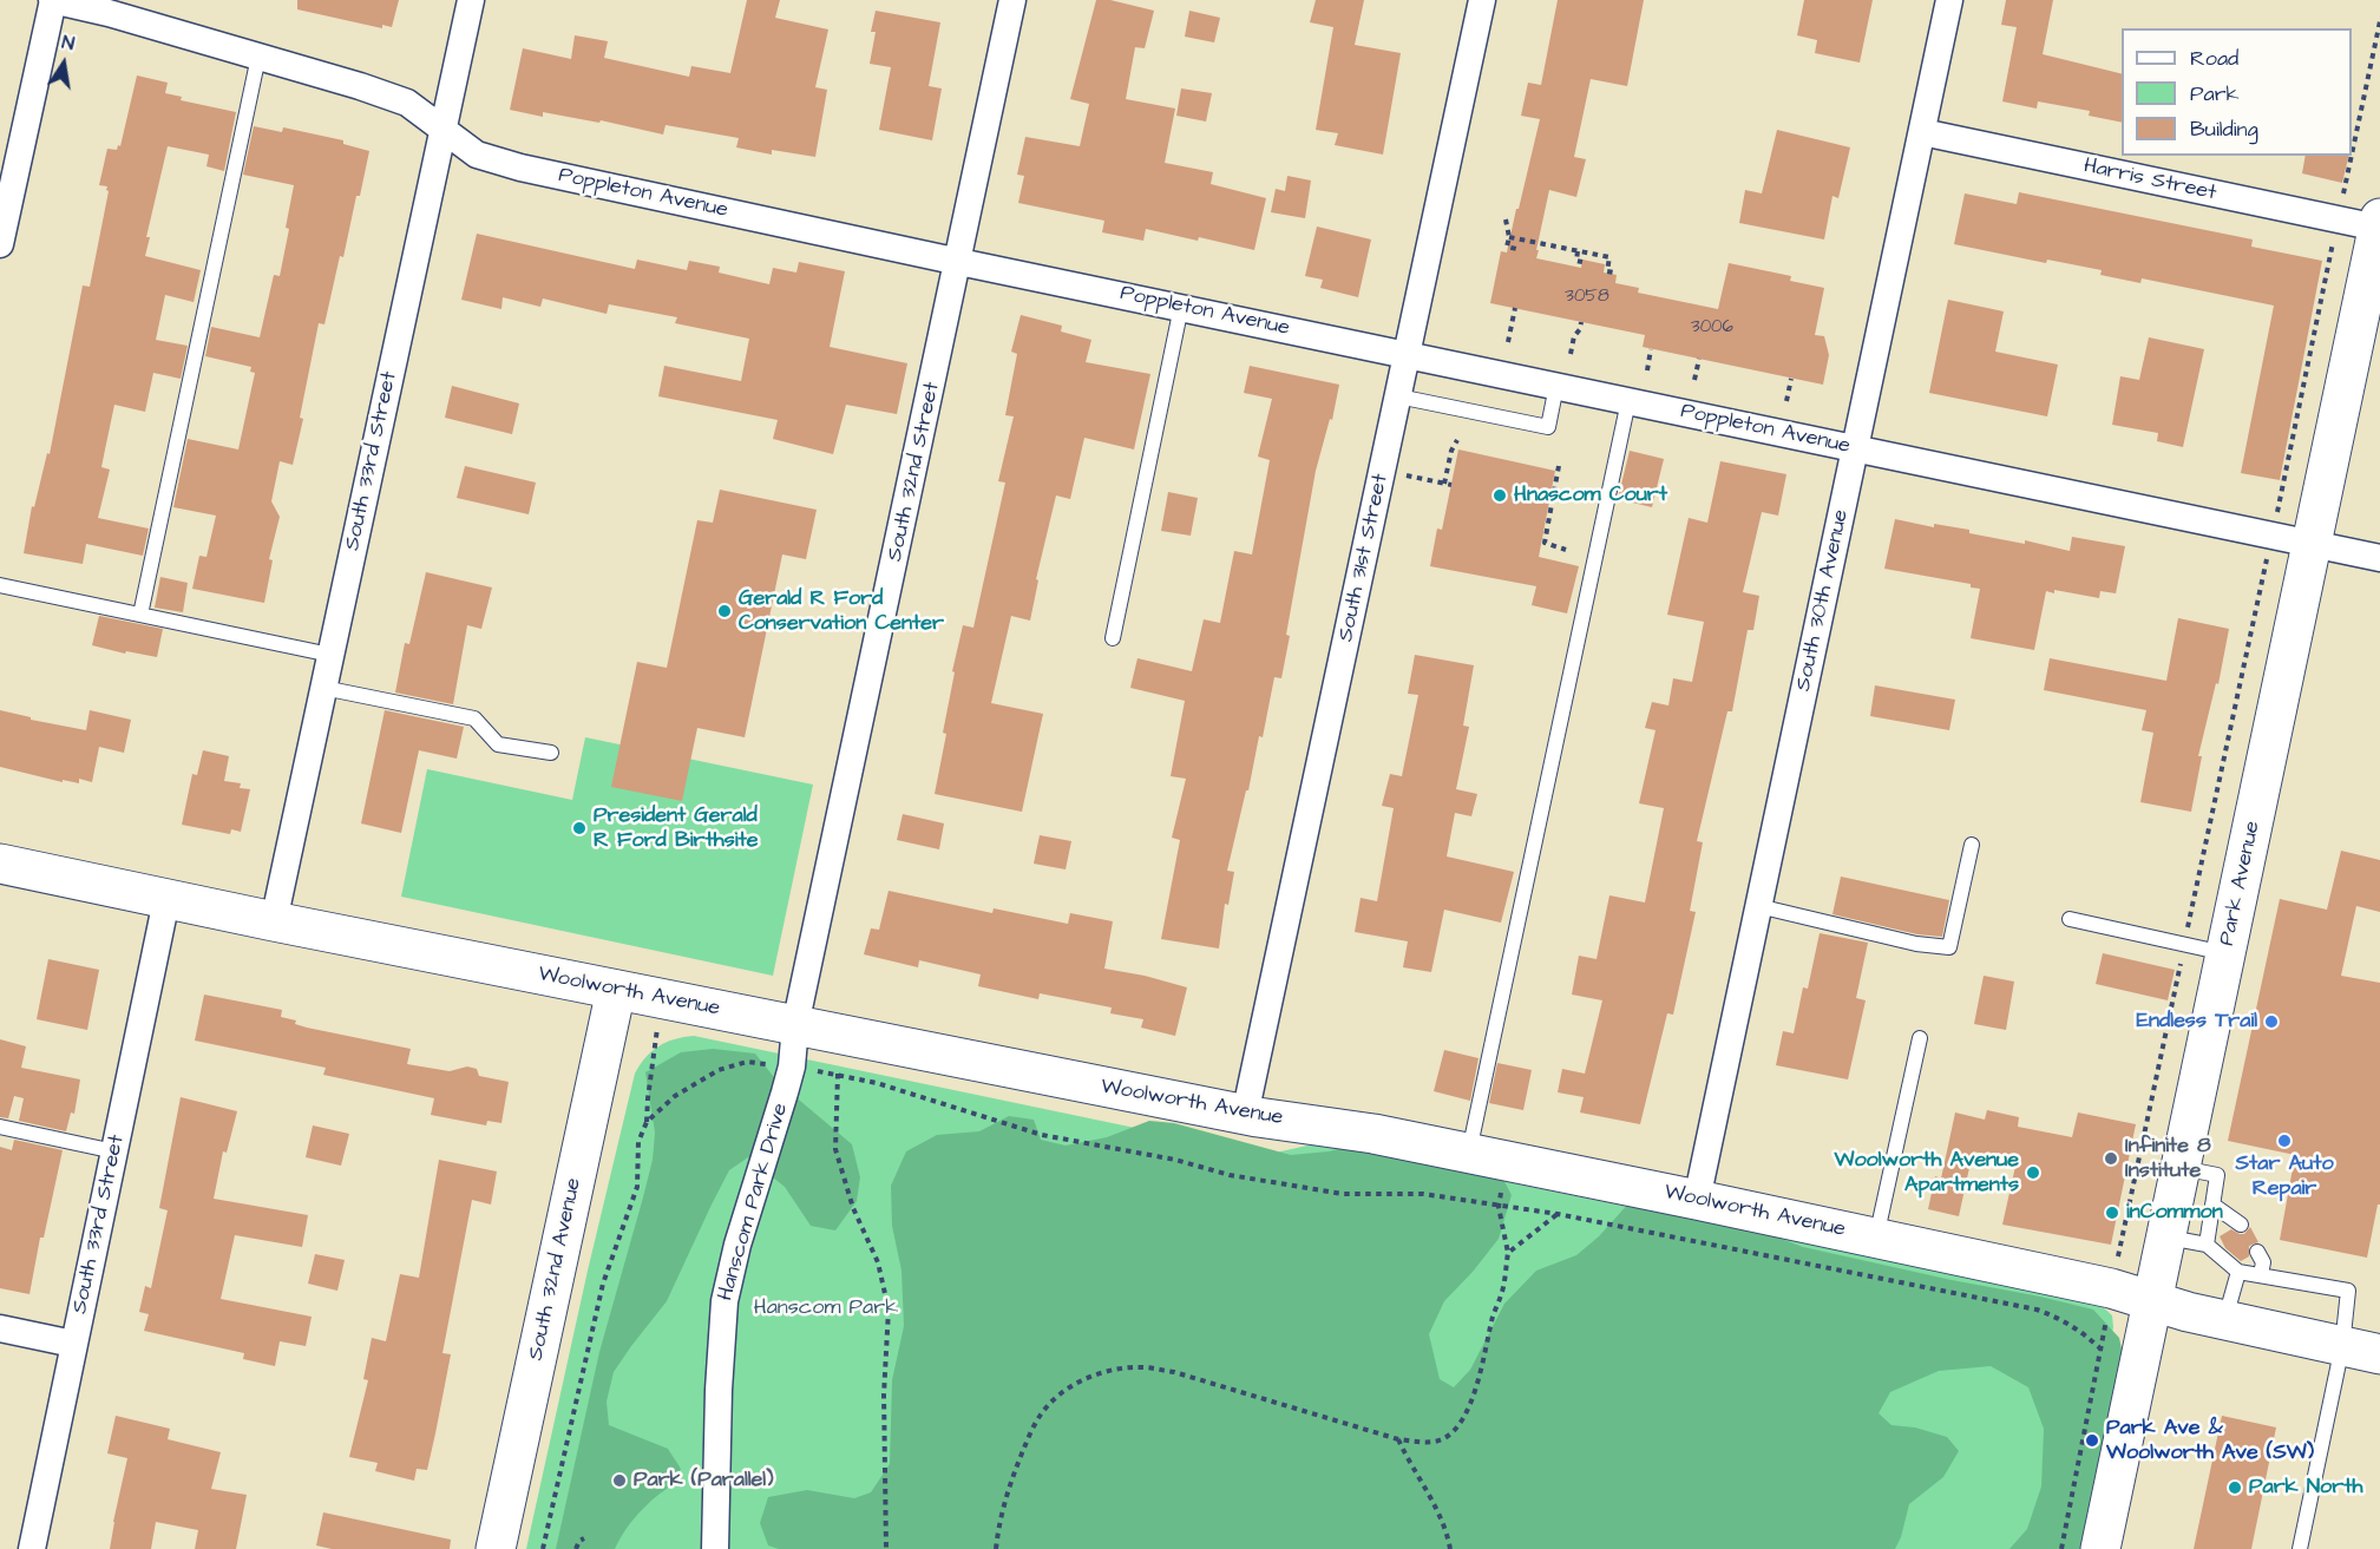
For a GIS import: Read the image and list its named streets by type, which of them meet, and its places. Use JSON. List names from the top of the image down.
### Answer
{
  "streets": {
    "street": [
      "Harris Street",
      "Poppleton Avenue",
      "South 33rd Street",
      "South 32nd Street",
      "South 31st Street",
      "South 30th Avenue",
      "Park Avenue",
      "Woolworth Avenue",
      "Hanscom Park Drive",
      "South 32nd Avenue"
    ]
  },
  "crossings": [
    ["Harris Street", "South 30th Avenue"],
    ["Harris Street", "Park Avenue"],
    ["Poppleton Avenue", "South 33rd Street"],
    ["Poppleton Avenue", "South 32nd Street"],
    ["Poppleton Avenue", "South 31st Street"],
    ["Poppleton Avenue", "South 30th Avenue"],
    ["Poppleton Avenue", "Park Avenue"],
    ["South 33rd Street", "Woolworth Avenue"],
    ["South 32nd Street", "Woolworth Avenue"],
    ["South 32nd Street", "Hanscom Park Drive"],
    ["South 31st Street", "Woolworth Avenue"],
    ["South 30th Avenue", "Woolworth Avenue"],
    ["Park Avenue", "Woolworth Avenue"],
    ["Woolworth Avenue", "Hanscom Park Drive"],
    ["Woolworth Avenue", "South 32nd Avenue"]
  ],
  "parks": ["Hanscom Park"],
  "places": [
    "Hnascom Court",
    "Gerald R Ford Conservation Center",
    "President Gerald R Ford Birthsite",
    "Endless Trail",
    "Star Auto Repair",
    "Infinite 8 Institute",
    "Woolworth Avenue Apartments",
    "inCommon",
    "Park Ave & Woolworth Ave (SW)",
    "Park (Parallel)",
    "Park North"
  ],
  "house_numbers": ["3058", "3006"],
  "legend": ["Road", "Park", "Building"],
  "north": "top"
}
